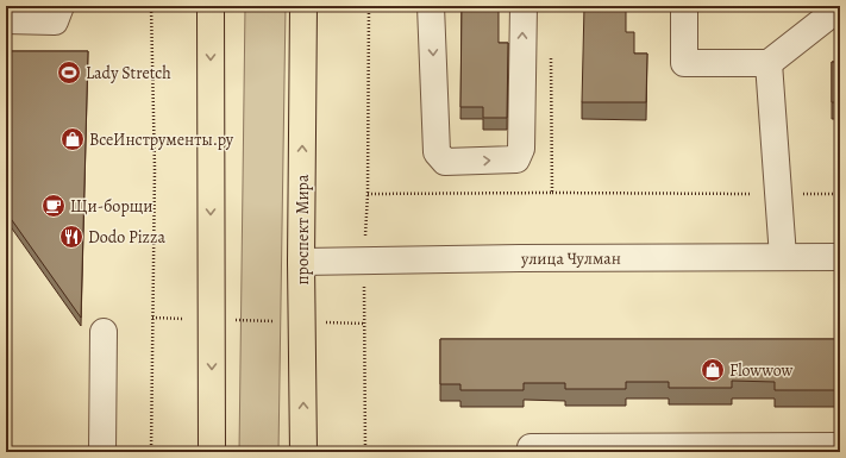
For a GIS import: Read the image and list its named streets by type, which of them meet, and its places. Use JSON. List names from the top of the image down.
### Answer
{
  "streets": {
    "main road": ["проспект Мира"],
    "street": ["улица Чулман"]
  },
  "crossings": [
    ["проспект Мира", "улица Чулман"]
  ],
  "places": {
    "sports": ["Lady Stretch"],
    "shop": ["ВсеИнструменты.ру", "Flowwow"],
    "cafe": ["Щи-борщи"],
    "restaurant": ["Dodo Pizza"]
  }
}
